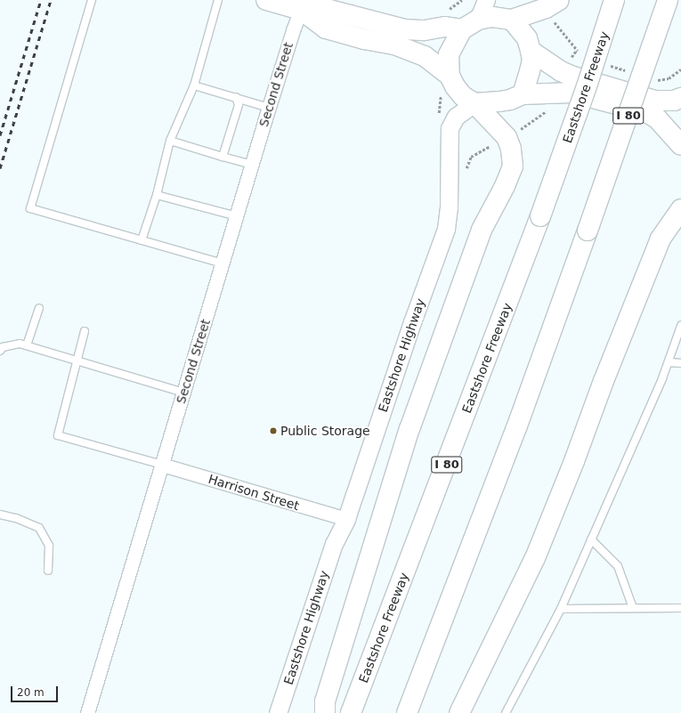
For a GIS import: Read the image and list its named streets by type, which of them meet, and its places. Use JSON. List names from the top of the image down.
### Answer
{
  "streets": {
    "main road": ["Eastshore Freeway", "I 80"],
    "street": ["Second Street", "Eastshore Highway", "Harrison Street"]
  },
  "crossings": [
    ["Second Street", "Harrison Street"],
    ["Eastshore Highway", "Harrison Street"]
  ],
  "places": ["Public Storage"],
  "scale_bar": "20 m"
}
